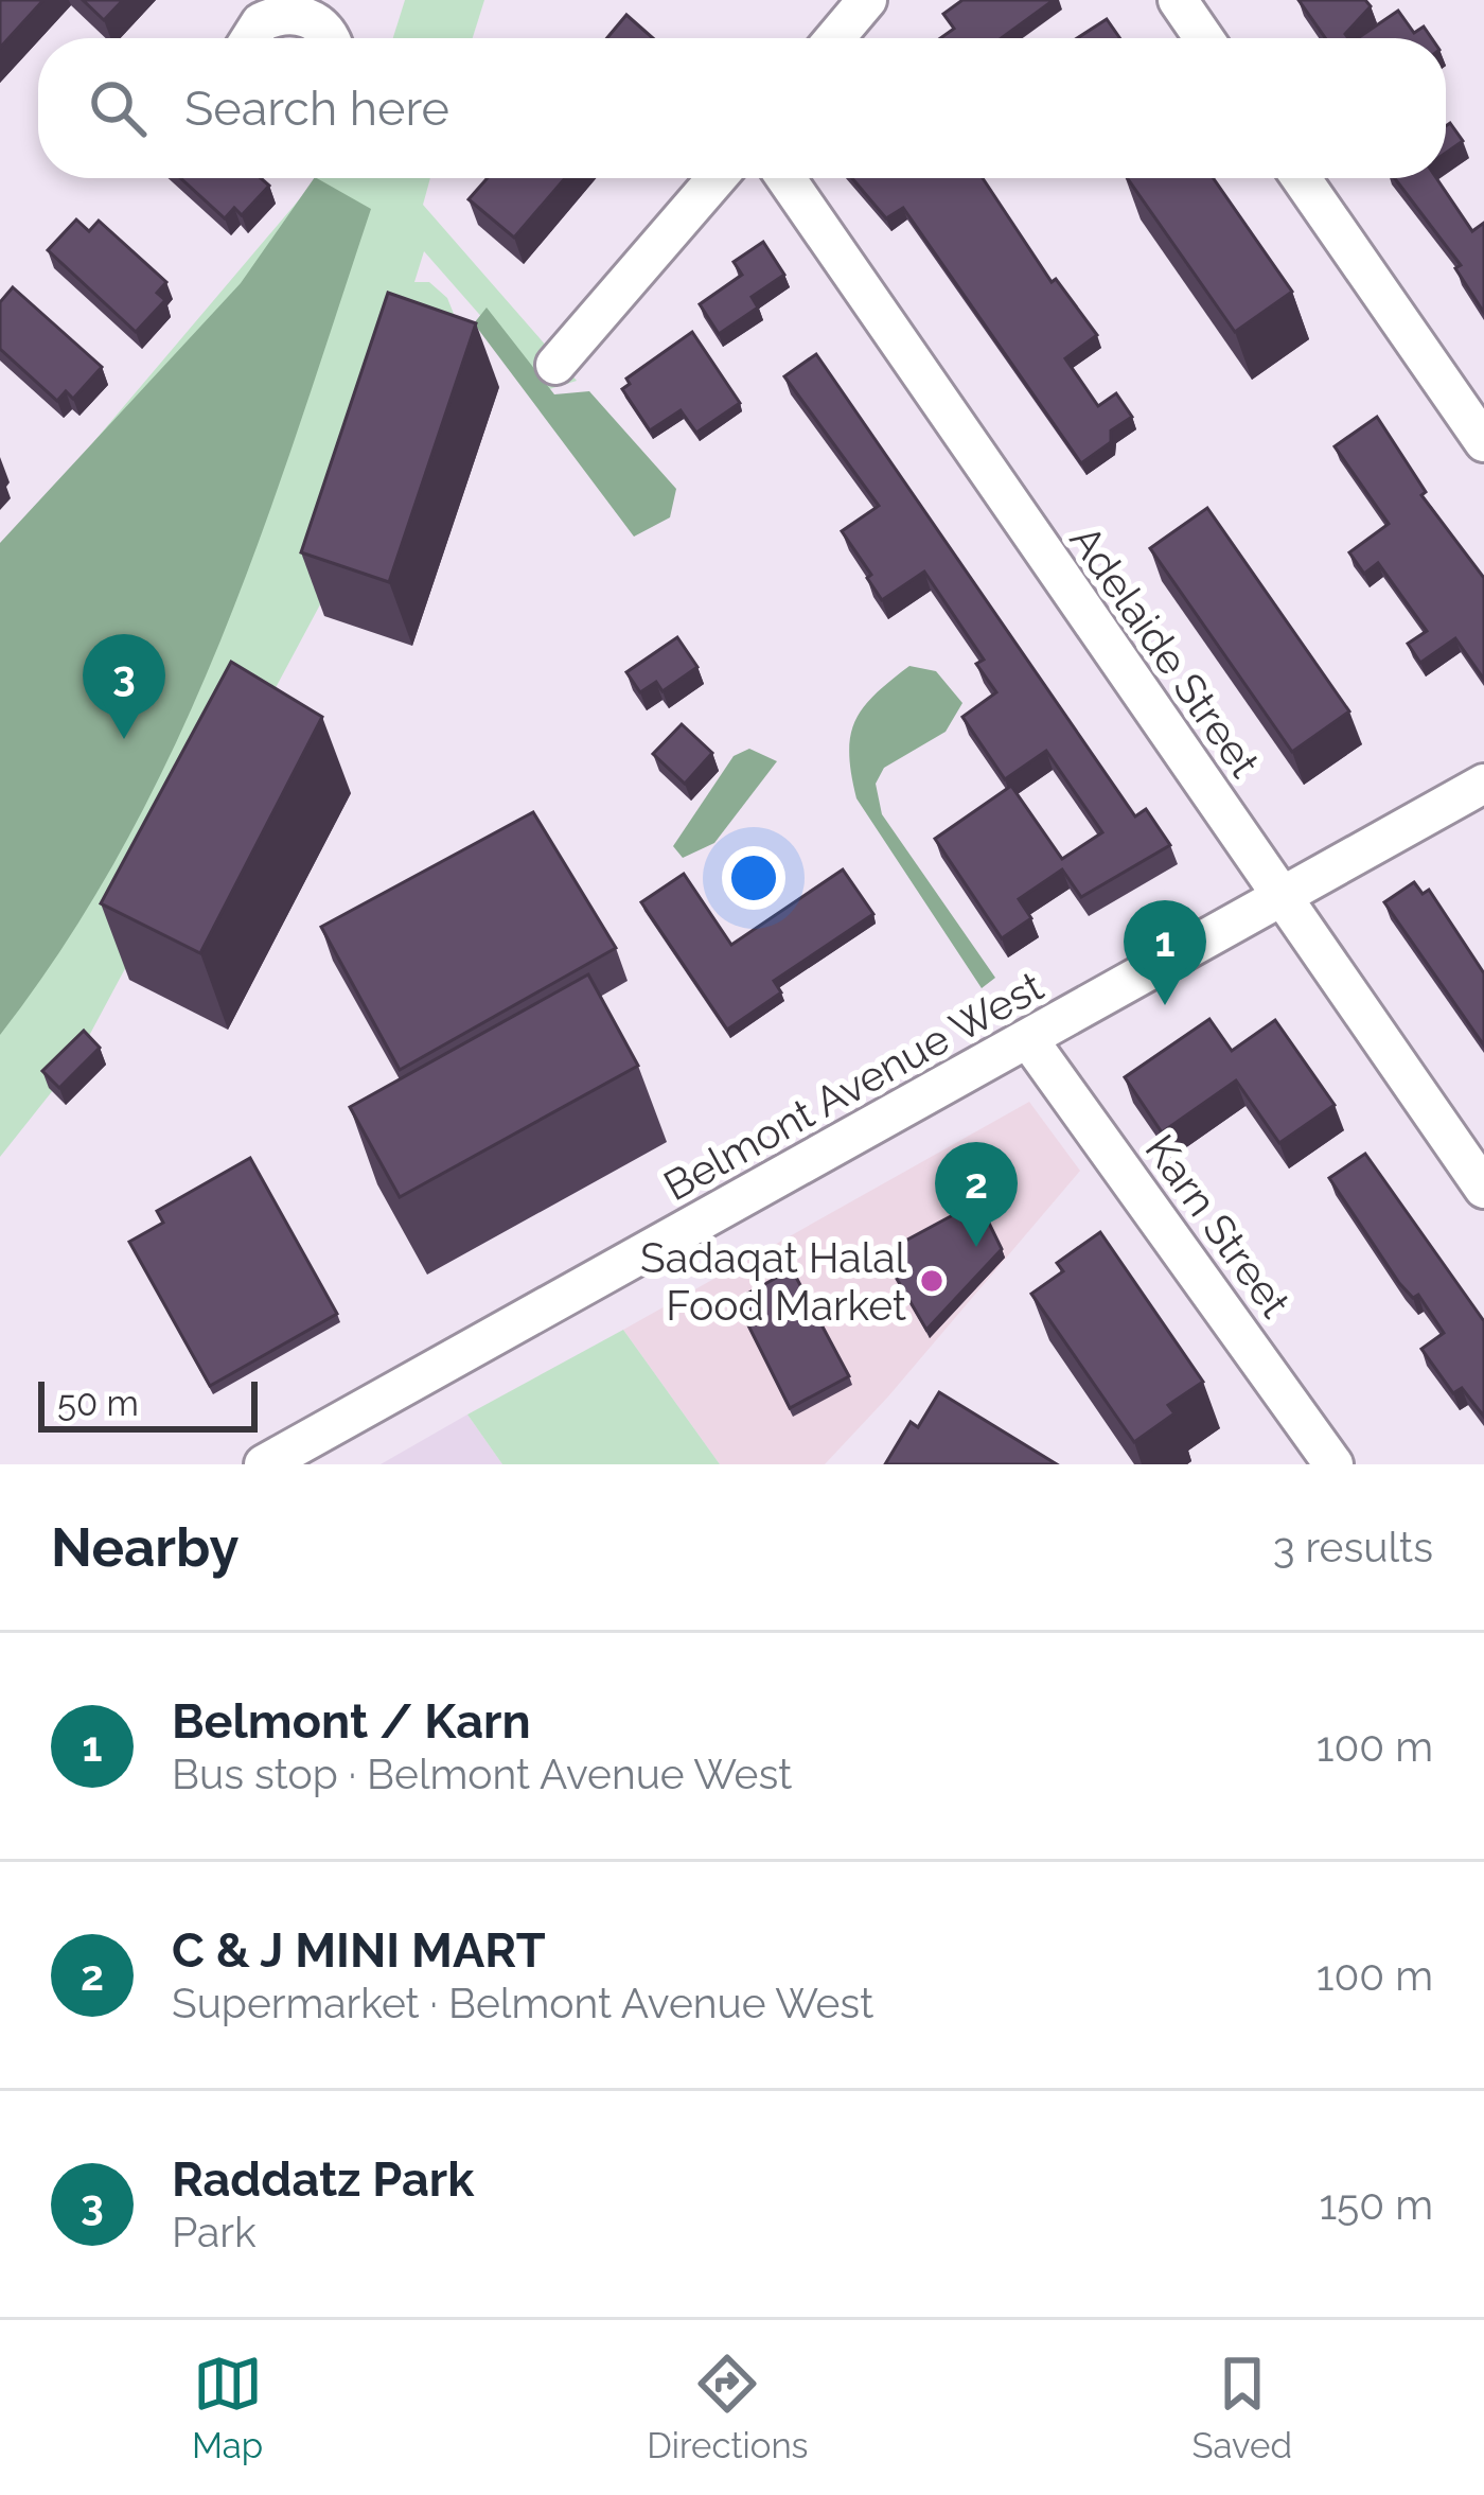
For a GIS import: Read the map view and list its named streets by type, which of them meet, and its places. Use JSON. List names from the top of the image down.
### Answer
{
  "streets": {
    "street": ["Adelaide Street", "Belmont Avenue West", "Karn Street"]
  },
  "crossings": [
    ["Adelaide Street", "Belmont Avenue West"],
    ["Belmont Avenue West", "Karn Street"]
  ],
  "places": ["Sadaqat Halal Food Market"],
  "scale_bar": "50 m",
  "page": {
    "search": "Search here",
    "pins": ["3", "1", "2"],
    "scale": "50 m",
    "heading": ["Nearby", "3 results"],
    "list": [
      {
        "mark": "1",
        "name": "Belmont / Karn",
        "note": "Bus stop · Belmont Avenue West",
        "value": "100 m"
      },
      {
        "mark": "2",
        "name": "C & J MINI MART",
        "note": "Supermarket · Belmont Avenue West",
        "value": "100 m"
      },
      {
        "mark": "3",
        "name": "Raddatz Park",
        "note": "Park",
        "value": "150 m"
      }
    ],
    "nav": ["Map", "Directions", "Saved"]
  }
}
